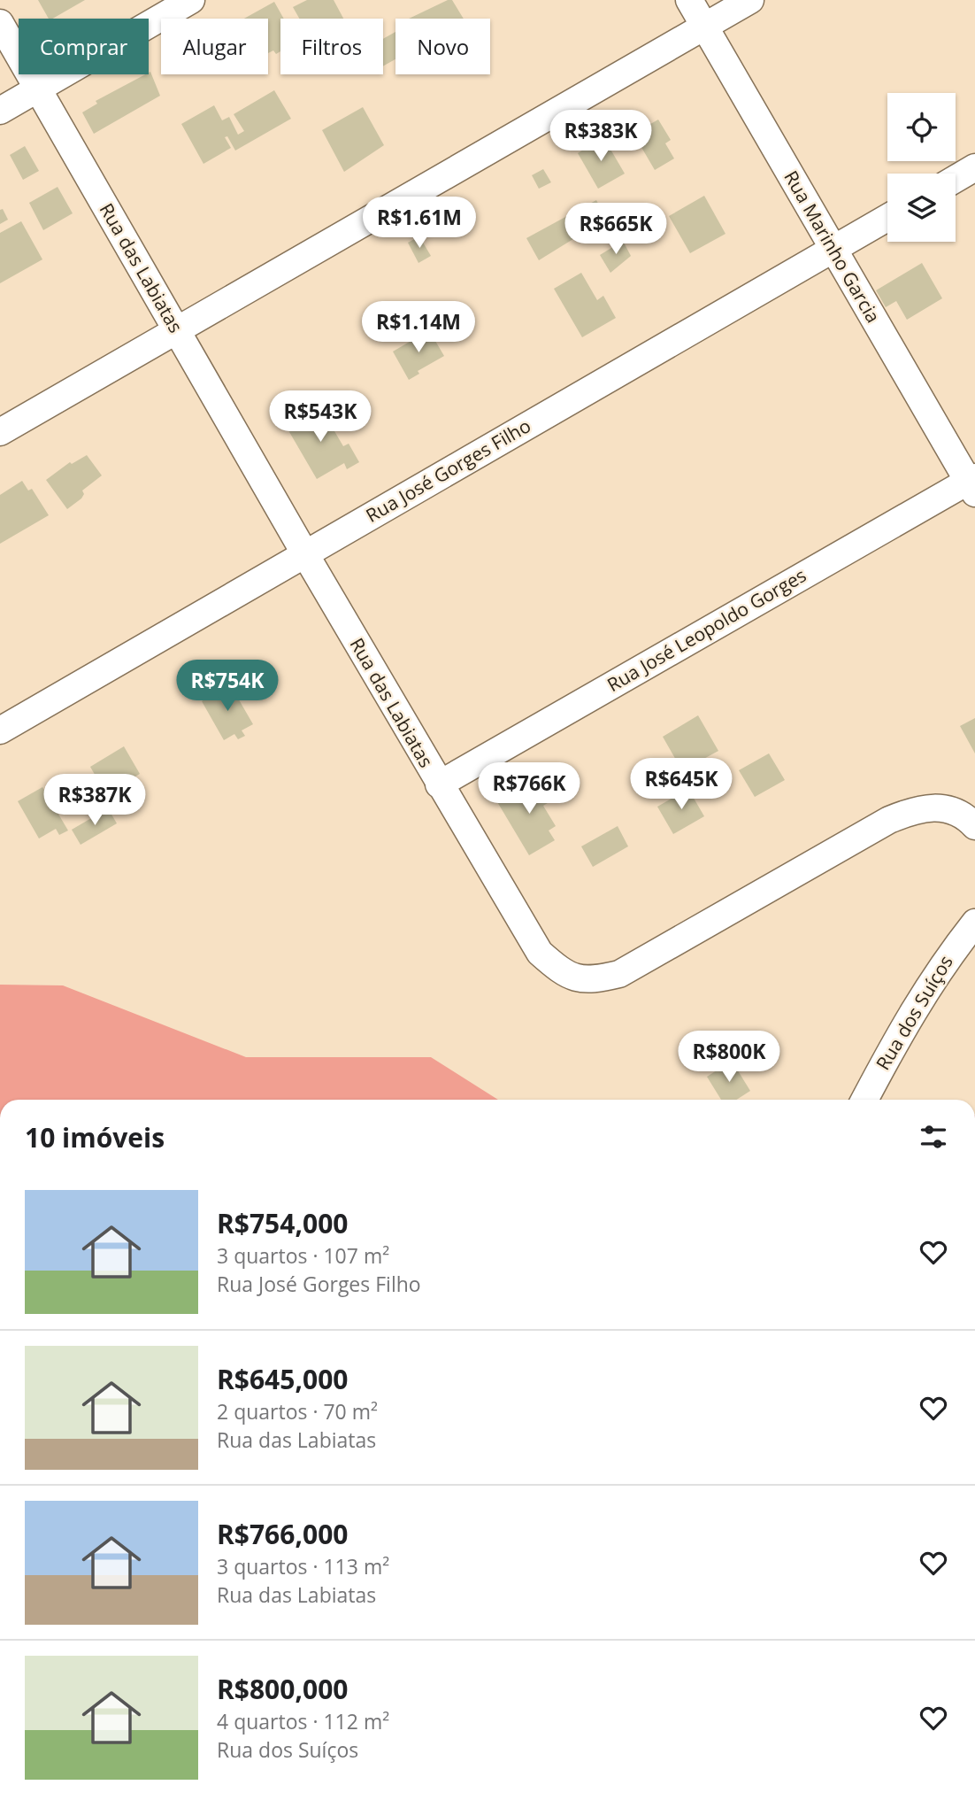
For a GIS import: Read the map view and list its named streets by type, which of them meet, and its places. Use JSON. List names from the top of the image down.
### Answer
{
  "streets": {
    "street": [
      "Rua Marinho Garcia",
      "Rua das Labiatas",
      "Rua José Gorges Filho",
      "Rua José Leopoldo Gorges",
      "Rua dos Suíços"
    ]
  },
  "crossings": [
    ["Rua Marinho Garcia", "Rua José Gorges Filho"],
    ["Rua Marinho Garcia", "Rua José Leopoldo Gorges"],
    ["Rua das Labiatas", "Rua José Gorges Filho"],
    ["Rua das Labiatas", "Rua José Leopoldo Gorges"]
  ],
  "page": {
    "chip": [
      "Comprar",
      "Alugar",
      "Filtros",
      "Novo"
    ],
    "price": [
      "R$383K",
      "R$1.61M",
      "R$665K",
      "R$1.14M",
      "R$543K",
      "R$754K",
      "R$645K",
      "R$766K",
      "R$387K",
      "R$800K"
    ],
    "heading": "10 imóveis",
    "list": [
      {
        "name": "R$754,000",
        "note": "3 quartos · 107 m² · Rua José Gorges Filho"
      },
      {
        "name": "R$645,000",
        "note": "2 quartos · 70 m² · Rua das Labiatas"
      },
      {
        "name": "R$766,000",
        "note": "3 quartos · 113 m² · Rua das Labiatas"
      },
      {
        "name": "R$800,000",
        "note": "4 quartos · 112 m² · Rua dos Suíços"
      }
    ]
  }
}
